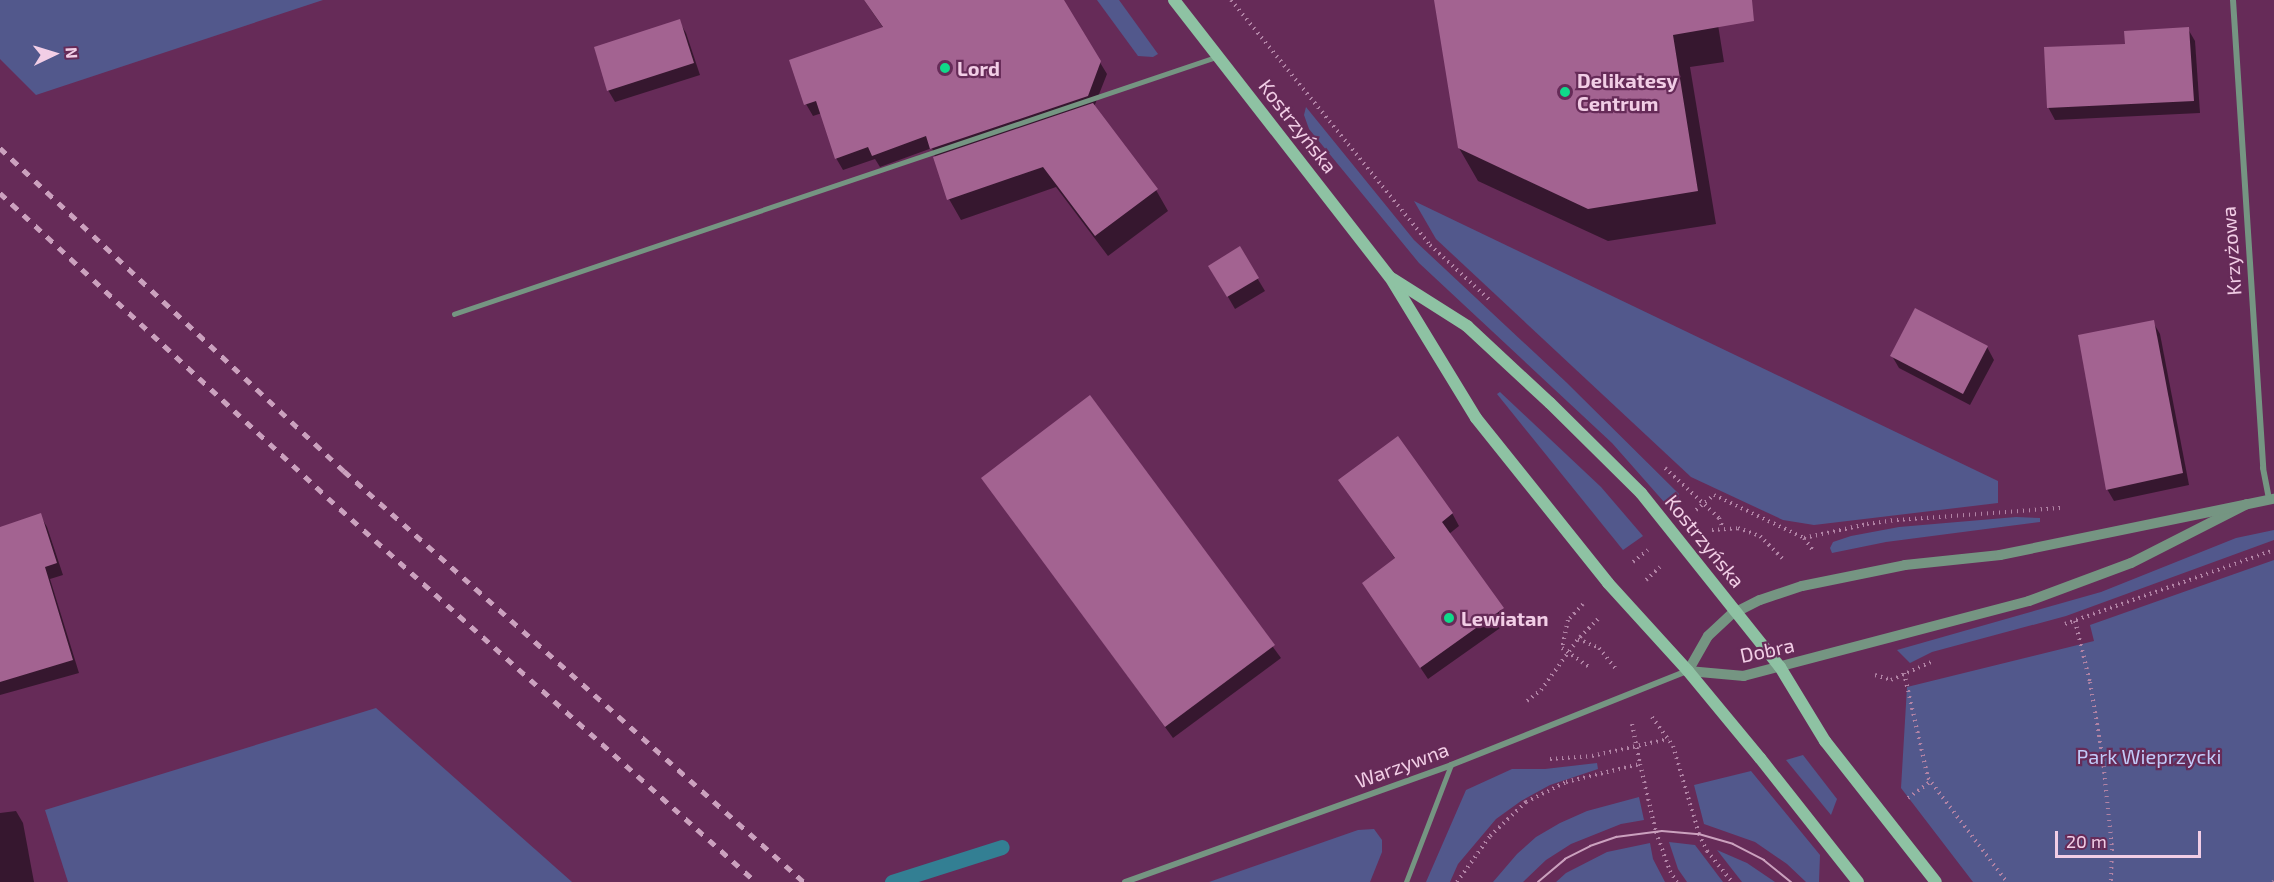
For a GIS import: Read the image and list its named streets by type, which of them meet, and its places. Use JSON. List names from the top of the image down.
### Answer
{
  "streets": {
    "main road": ["Kostrzyńska"],
    "street": ["Krzyżowa", "Dobra", "Warzywna"]
  },
  "crossings": [
    ["Kostrzyńska", "Dobra"],
    ["Kostrzyńska", "Warzywna"],
    ["Krzyżowa", "Dobra"],
    ["Dobra", "Warzywna"]
  ],
  "parks": ["Park Wieprzycki"],
  "places": ["Lord", "Delikatesy Centrum", "Lewiatan"],
  "scale_bar": "20 m",
  "north": "right"
}
